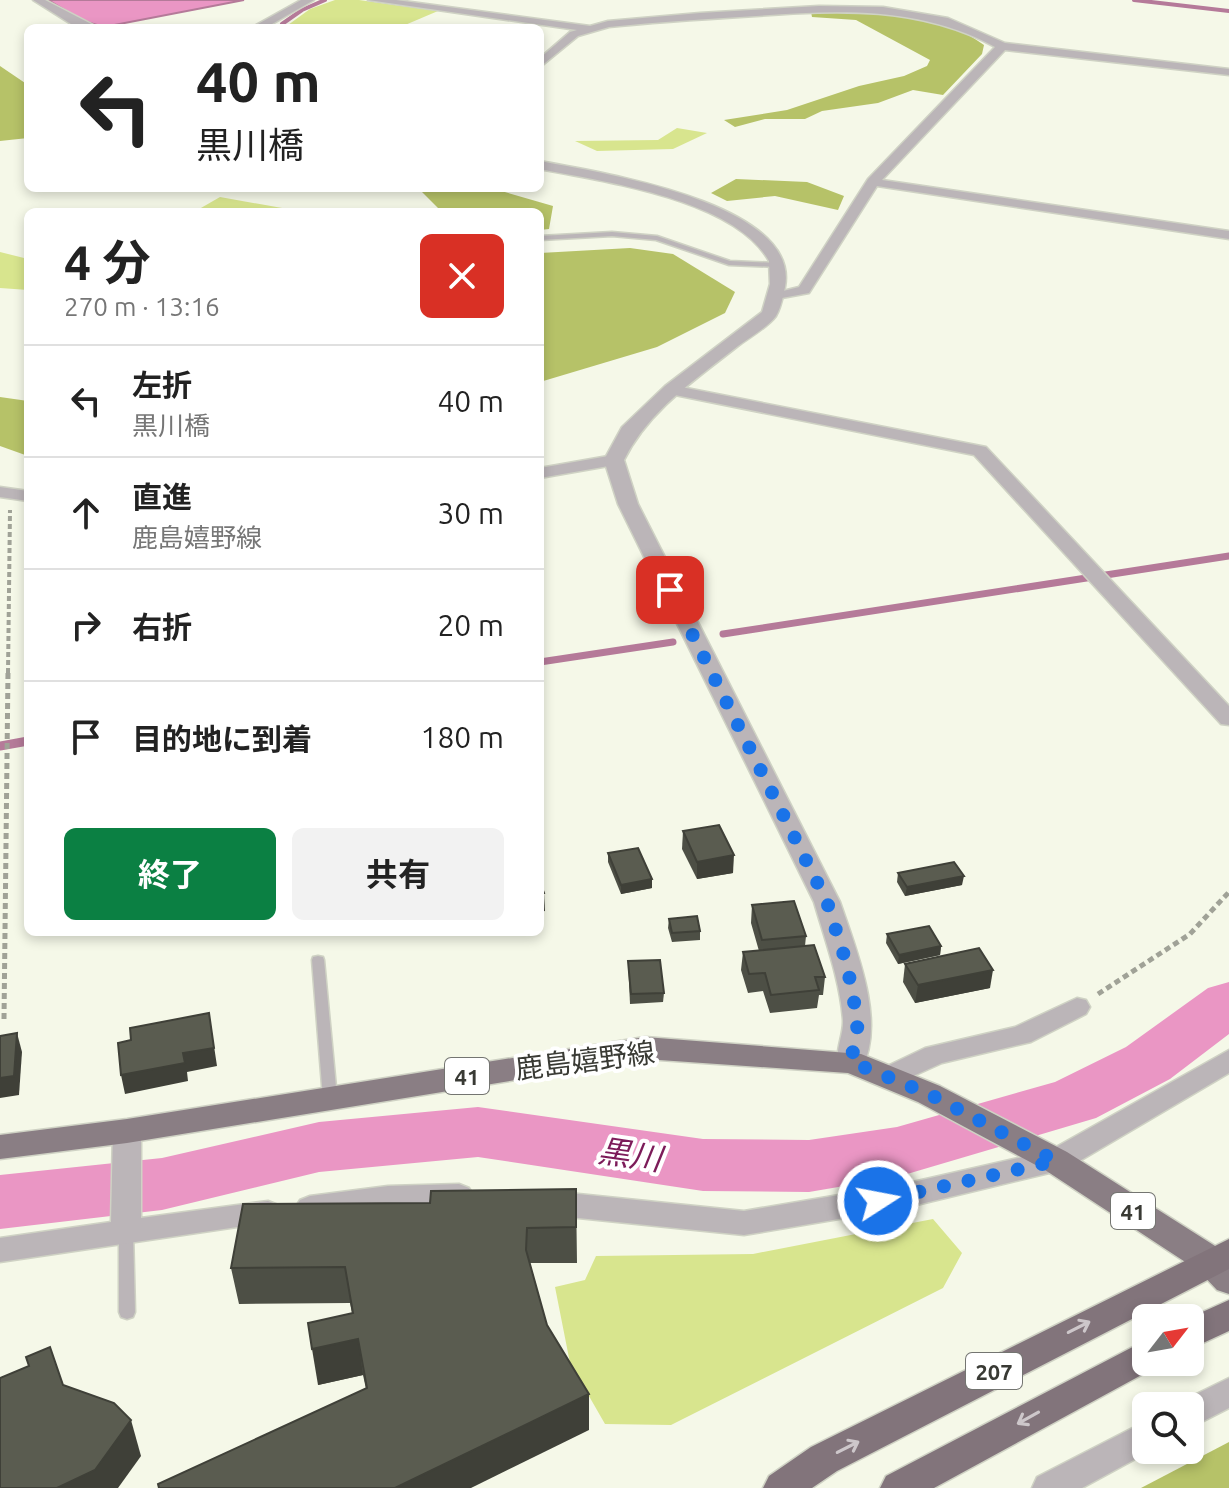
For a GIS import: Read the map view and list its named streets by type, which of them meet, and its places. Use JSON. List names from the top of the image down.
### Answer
{
  "streets": {
    "highway": ["207"],
    "main road": ["鹿島嬉野線", "41"]
  },
  "crossings": [
    ["鹿島嬉野線", "41"],
    ["41", "207"]
  ],
  "water": ["黒川"],
  "north": "top right",
  "page": {
    "turn": ["40 m", "黒川橋"],
    "heading": ["4 分", "270 m · 13:16"],
    "list": [
      {
        "name": "左折",
        "note": "黒川橋",
        "value": "40 m"
      },
      {
        "name": "直進",
        "note": "鹿島嬉野線",
        "value": "30 m"
      },
      {
        "name": "右折",
        "value": "20 m"
      },
      {
        "name": "目的地に到着",
        "value": "180 m"
      }
    ],
    "buttons": ["終了", "共有"]
  }
}
